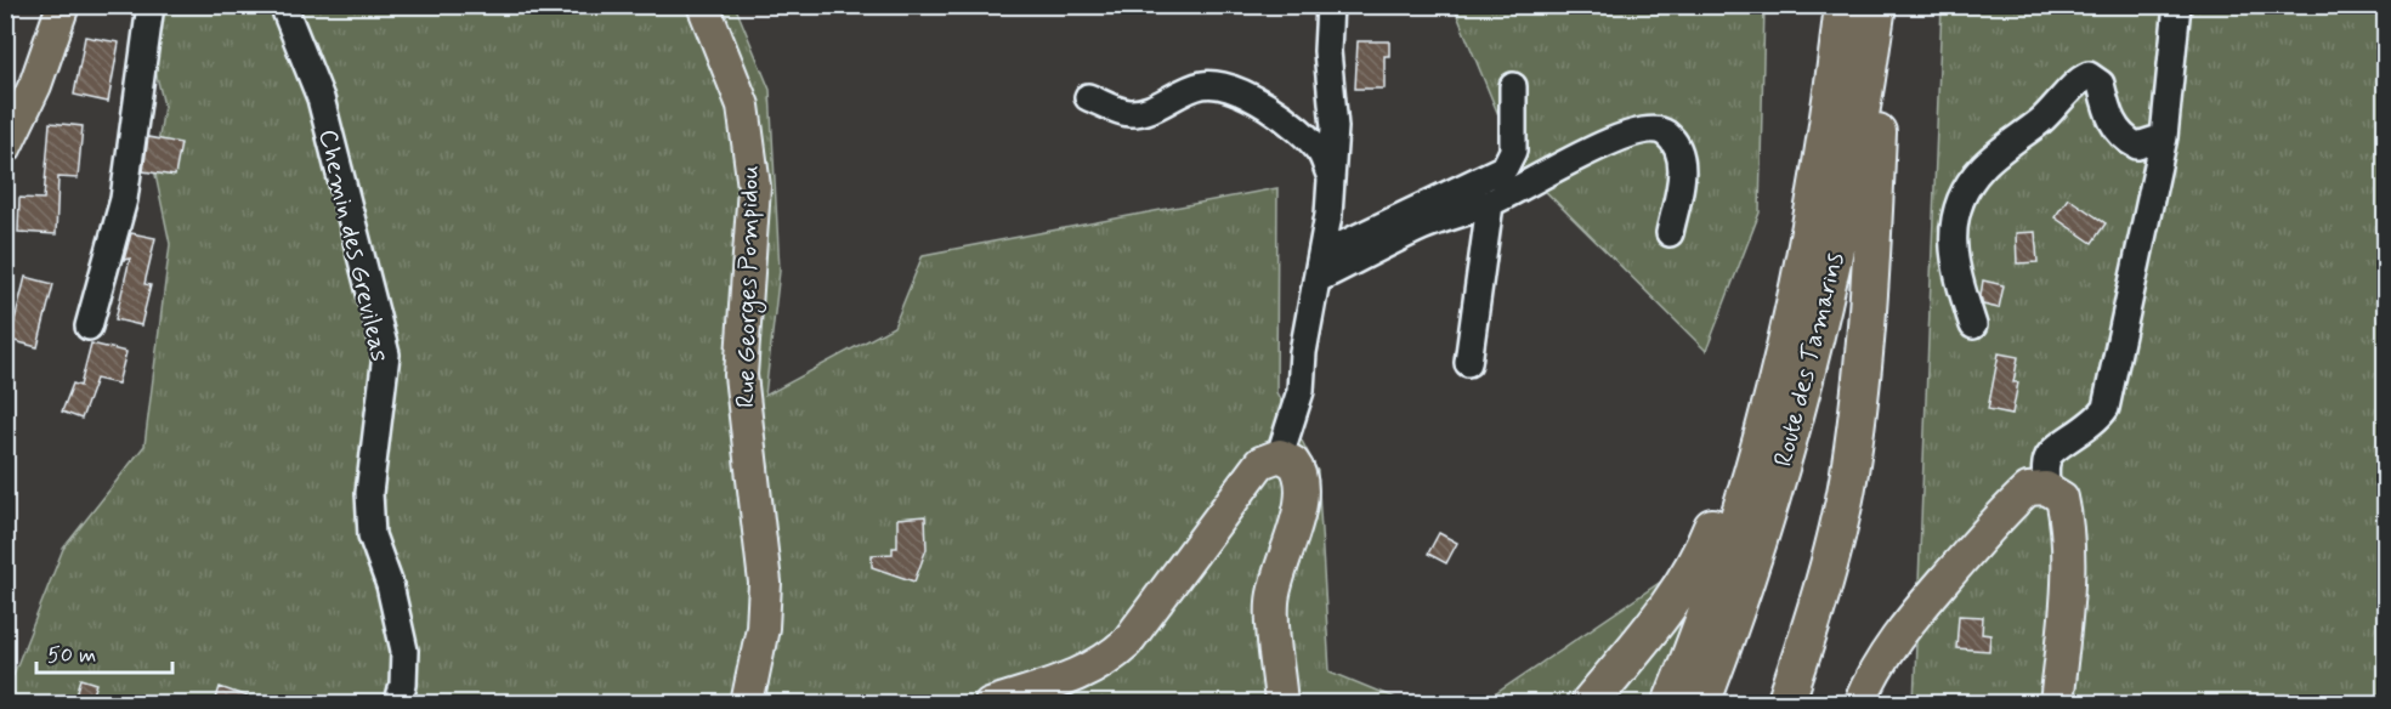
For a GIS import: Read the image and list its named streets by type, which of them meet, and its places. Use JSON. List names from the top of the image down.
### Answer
{
  "streets": {
    "highway": ["Route des Tamarins"],
    "main road": ["Rue Georges Pompidou"],
    "street": ["Chemin des Grevileas"]
  },
  "scale_bar": "50 m"
}
